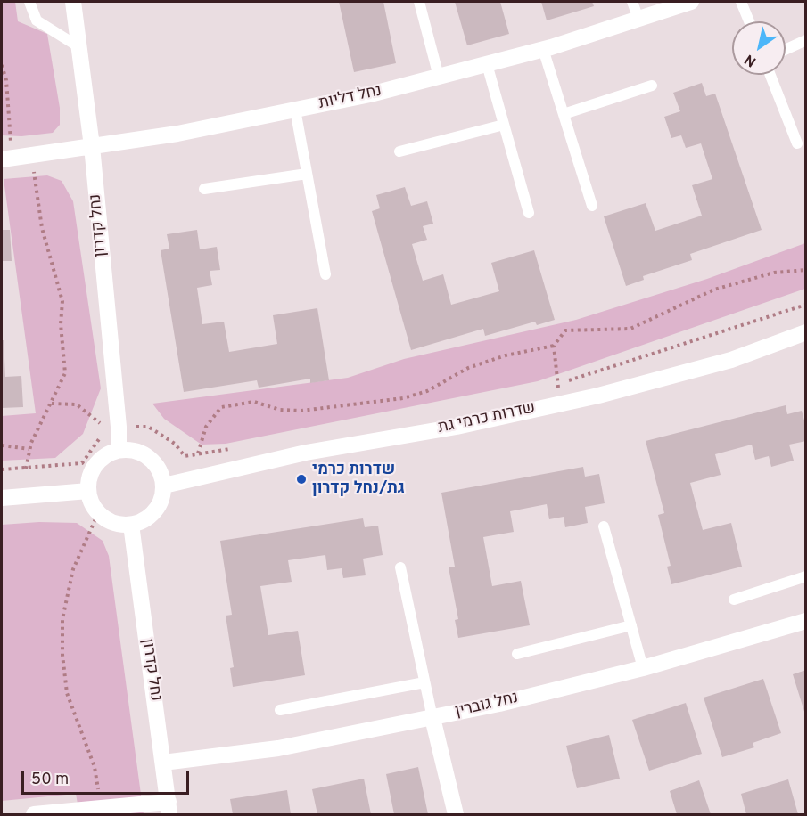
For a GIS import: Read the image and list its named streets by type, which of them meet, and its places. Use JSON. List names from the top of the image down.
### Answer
{
  "streets": {
    "street": [
      "נחל דליות",
      "נחל קדרון",
      "שדרות כרמי גת",
      "נחל גוברין"
    ]
  },
  "crossings": [
    ["נחל דליות", "נחל קדרון"],
    ["נחל קדרון", "שדרות כרמי גת"],
    ["נחל קדרון", "נחל גוברין"]
  ],
  "places": ["שדרות כרמי גת/נחל קדרון"],
  "scale_bar": "50 m",
  "north": "bottom left"
}
